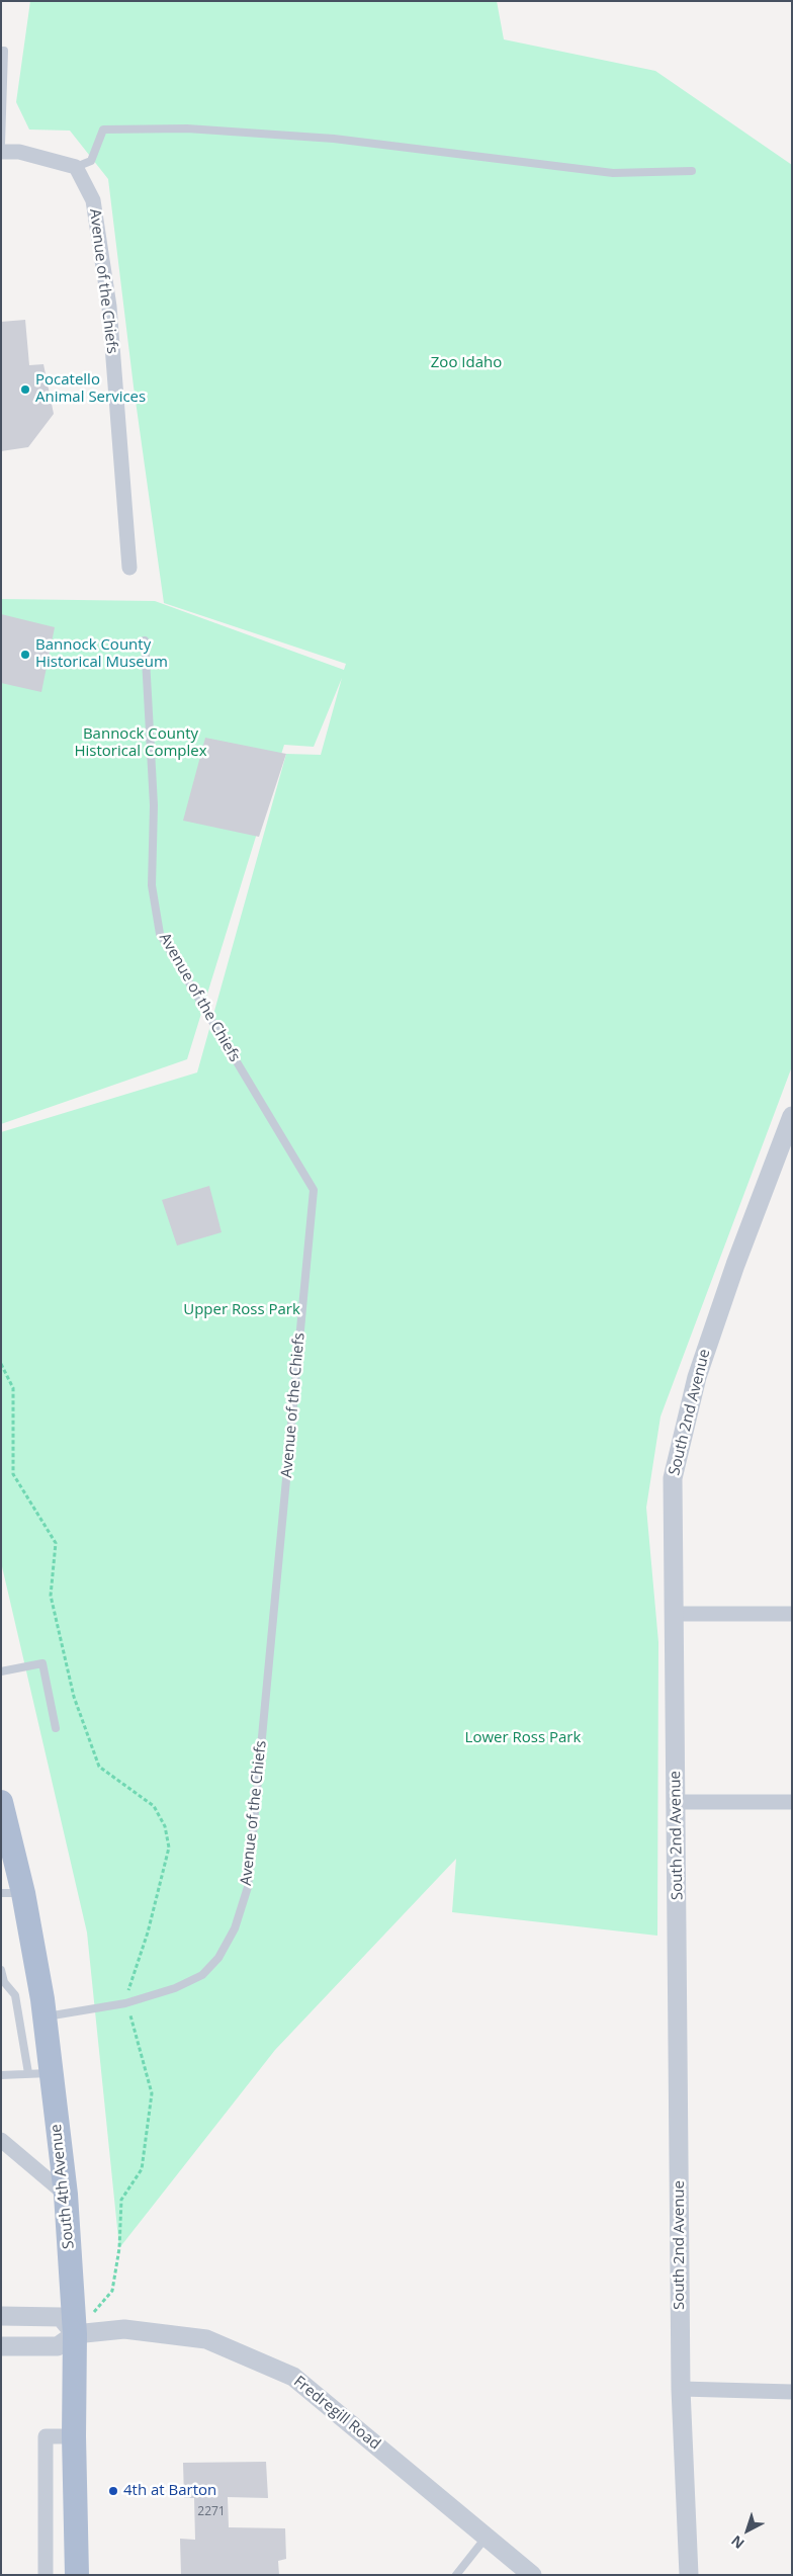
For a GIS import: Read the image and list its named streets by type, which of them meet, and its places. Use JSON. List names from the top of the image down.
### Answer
{
  "streets": {
    "main road": ["South 4th Avenue"],
    "street": ["Avenue of the Chiefs", "South 2nd Avenue", "Fredregill Road"]
  },
  "crossings": [
    ["Avenue of the Chiefs", "South 4th Avenue"],
    ["South 4th Avenue", "Fredregill Road"]
  ],
  "parks": [
    "Zoo Idaho",
    "Bannock County Historical Complex",
    "Upper Ross Park",
    "Lower Ross Park"
  ],
  "places": ["Pocatello Animal Services", "Bannock County Historical Museum", "4th at Barton"],
  "house_numbers": ["2271"],
  "north": "bottom left"
}
